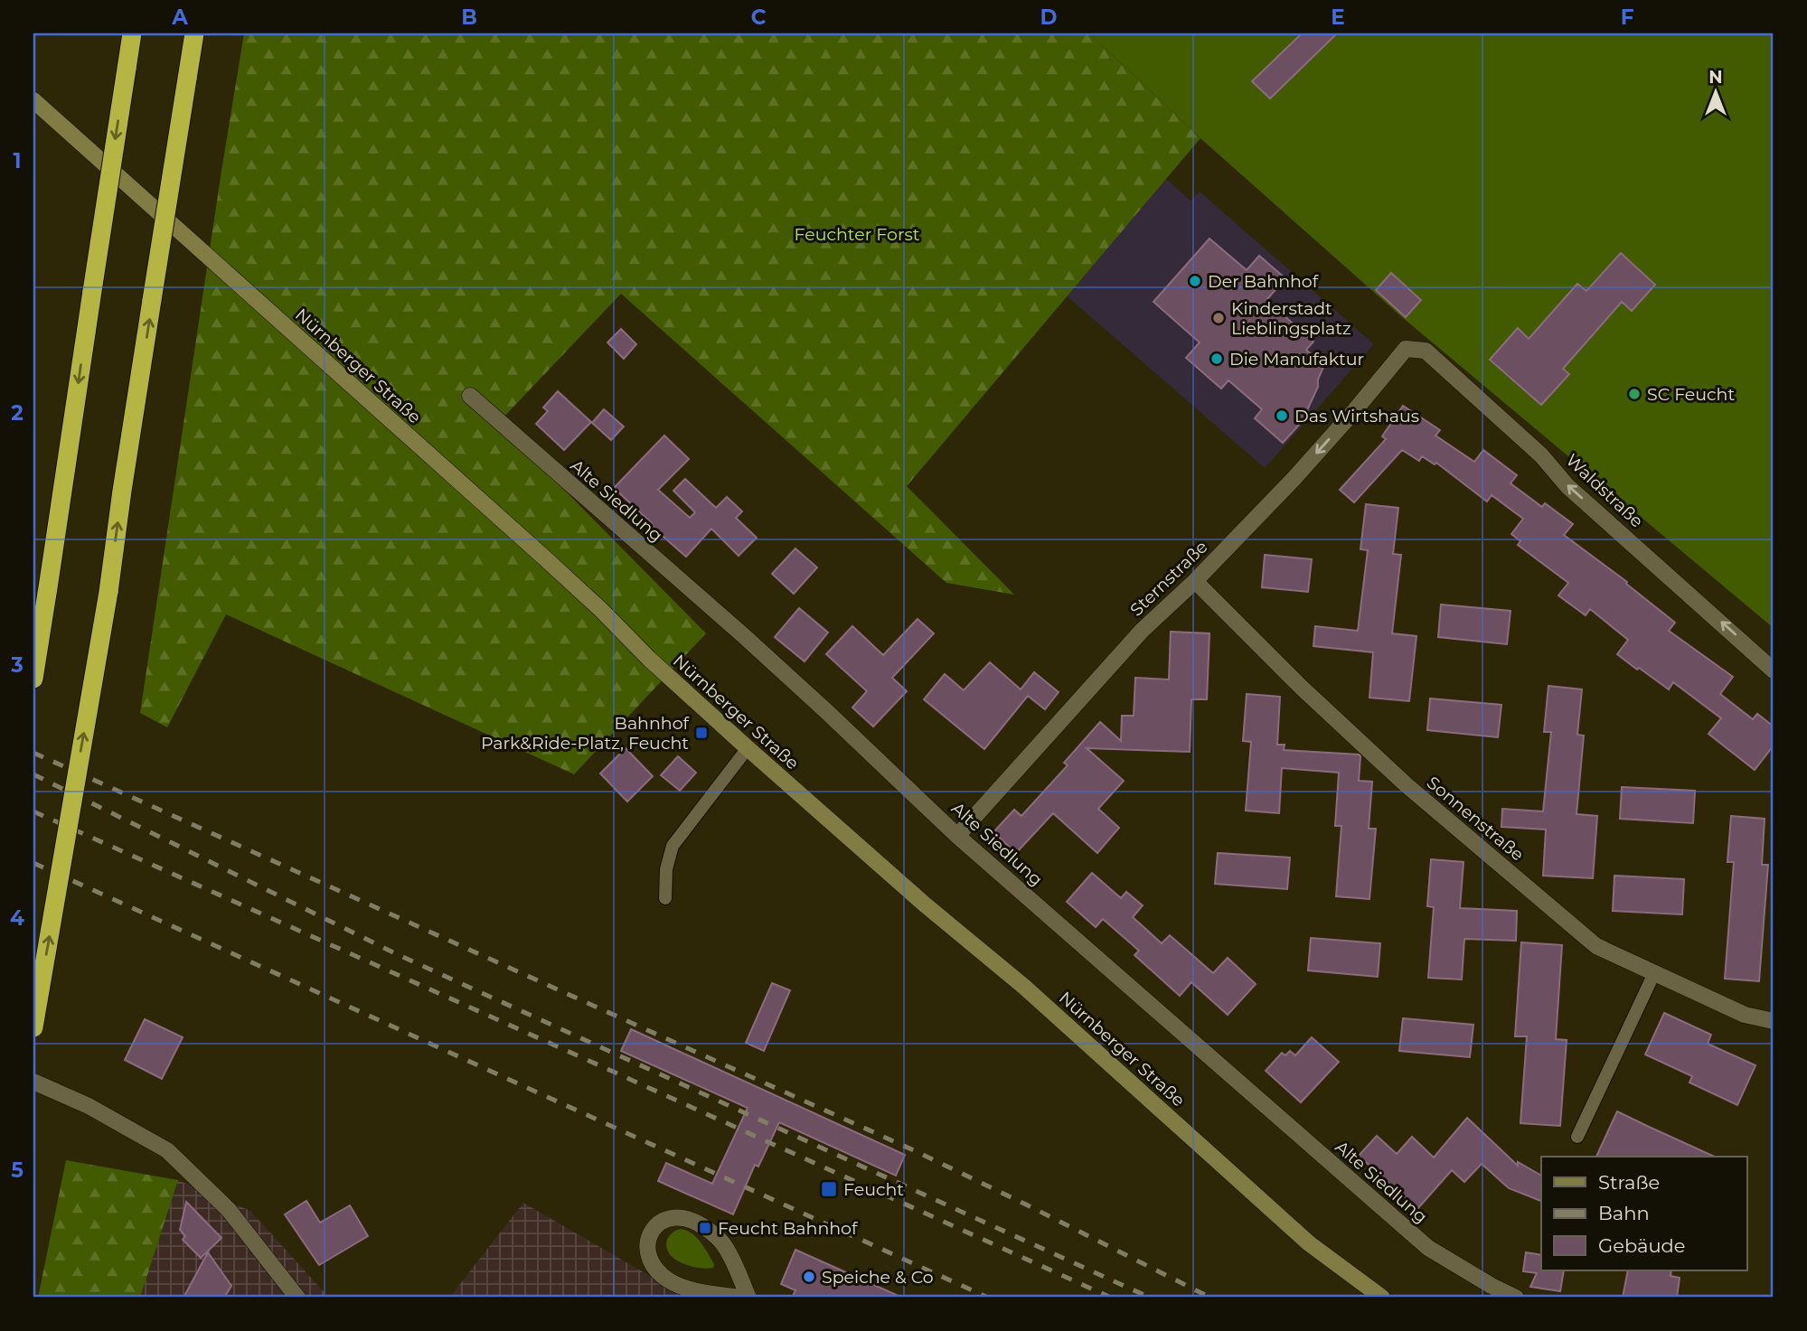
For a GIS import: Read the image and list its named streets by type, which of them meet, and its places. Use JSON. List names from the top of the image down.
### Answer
{
  "streets": {
    "main road": ["Nürnberger Straße"],
    "street": [
      "Waldstraße",
      "Alte Siedlung",
      "Sternstraße",
      "Sonnenstraße"
    ]
  },
  "crossings": [
    ["Waldstraße", "Sternstraße"],
    ["Alte Siedlung", "Sternstraße"],
    ["Sternstraße", "Sonnenstraße"]
  ],
  "one_way": ["Waldstraße", "Sternstraße"],
  "parks": ["Feuchter Forst"],
  "places": {
    "other": [
      "Der Bahnhof",
      "Kinderstadt Lieblingsplatz",
      "Die Manufaktur",
      "SC Feucht",
      "Das Wirtshaus",
      "Speiche & Co"
    ],
    "transit": ["Bahnhof Park&Ride-Platz, Feucht", "Feucht", "Feucht Bahnhof"]
  },
  "legend": ["Straße", "Bahn", "Gebäude"],
  "north": "top",
  "grid": {
    "columns": [
      "A",
      "B",
      "C",
      "D",
      "E",
      "F"
    ],
    "rows": [
      "1",
      "2",
      "3",
      "4",
      "5"
    ]
  }
}
